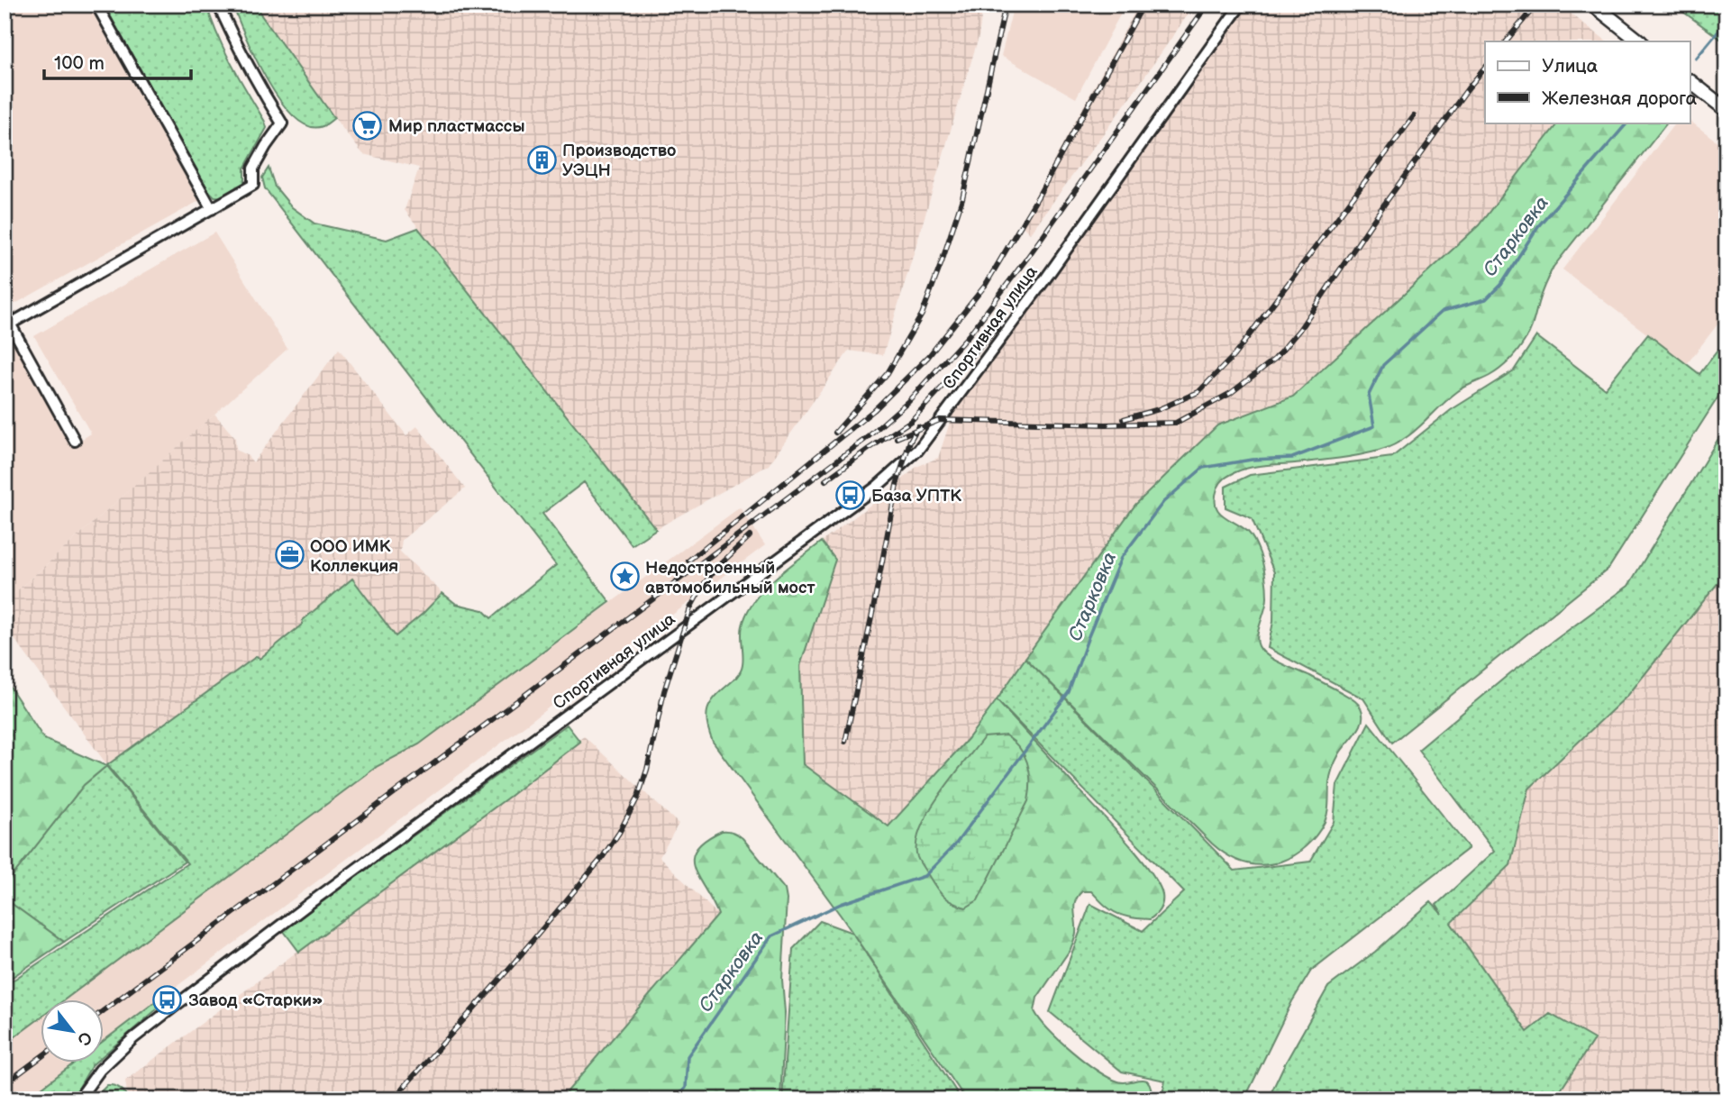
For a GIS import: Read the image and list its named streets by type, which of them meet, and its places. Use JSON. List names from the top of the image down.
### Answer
{
  "streets": {
    "street": ["Спортивная улица"]
  },
  "water": ["Старковка"],
  "places": {
    "supermarket": ["Мир пластмассы"],
    "building": ["Производство УЭЦН"],
    "bus stop": ["База УПТК", "Завод «Старки»"],
    "office": ["ООО ИМК Коллекция"],
    "place": ["Недостроенный автомобильный мост"]
  },
  "legend": ["Улица", "Железная дорога"],
  "scale_bar": "100 m",
  "north": "bottom right"
}
